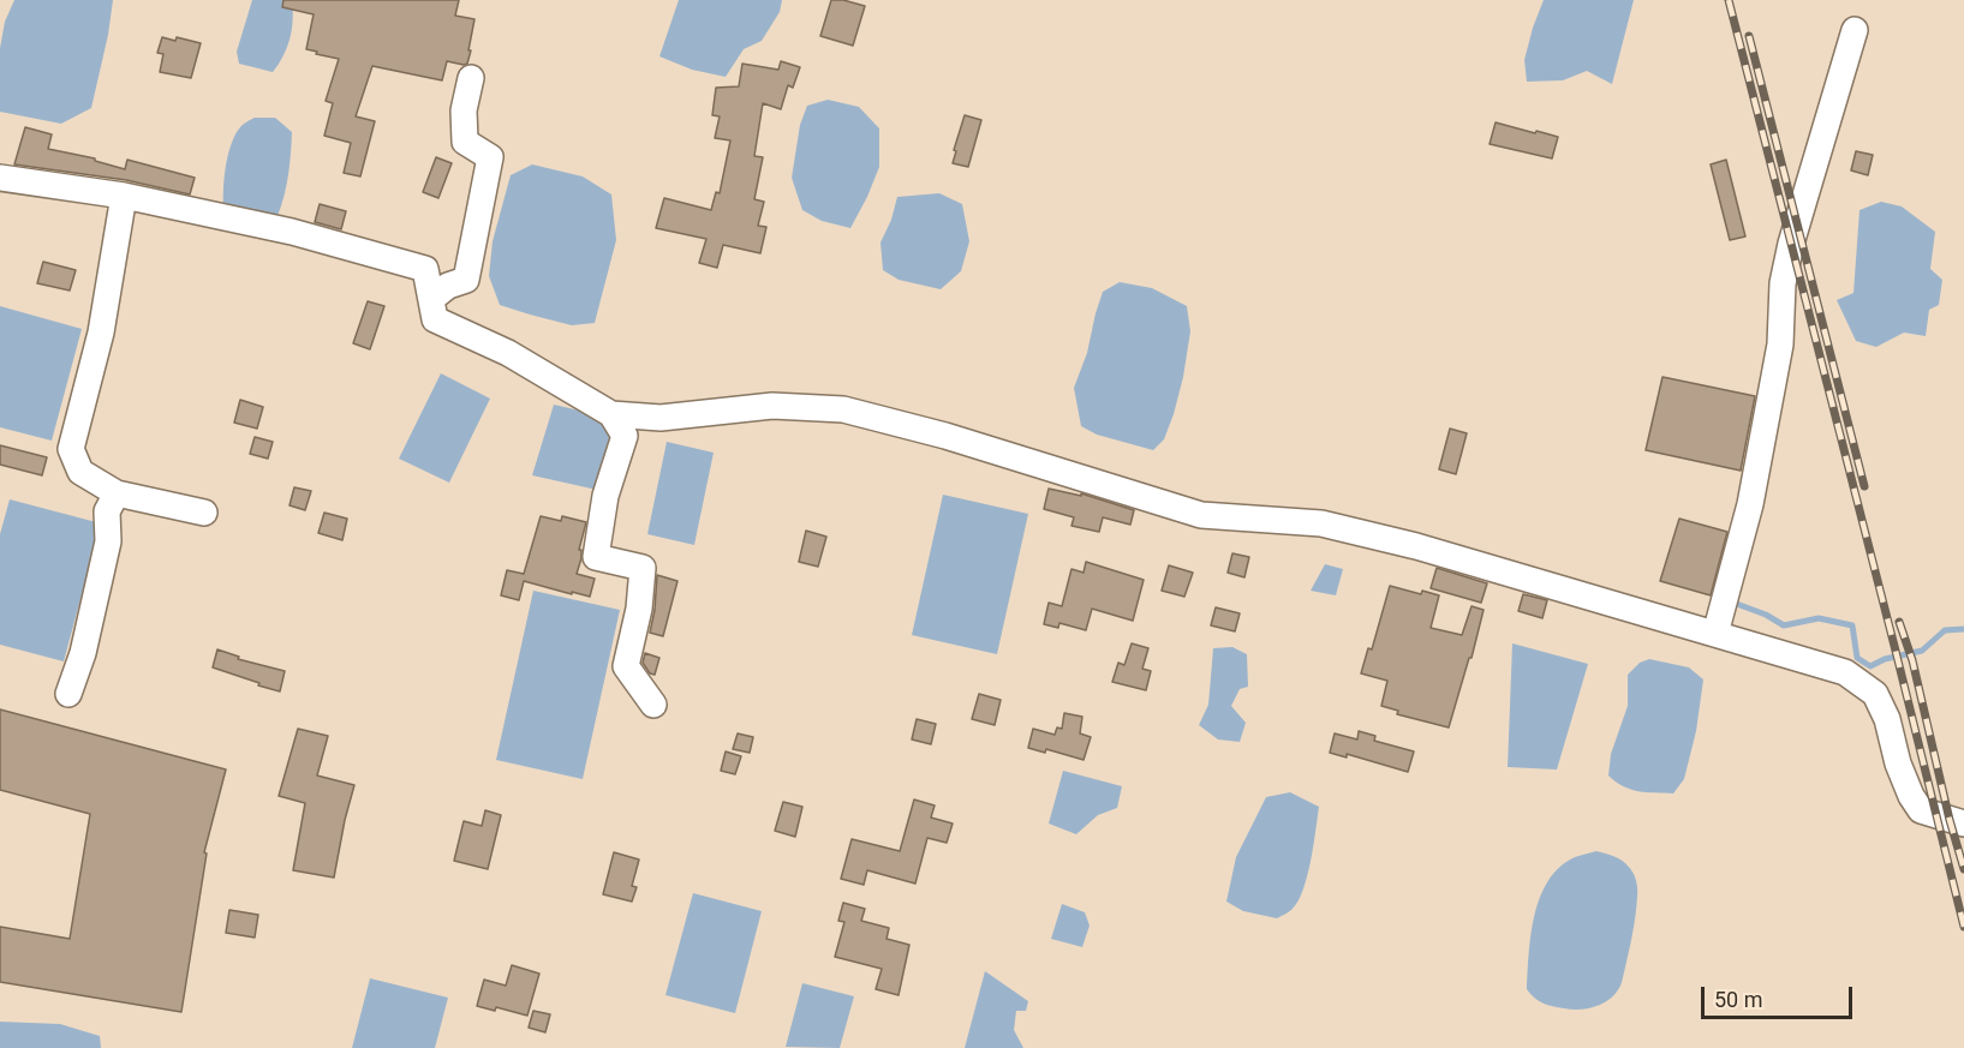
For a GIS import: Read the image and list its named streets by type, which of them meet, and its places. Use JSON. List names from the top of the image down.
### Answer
{
  "scale_bar": "50 m"
}
